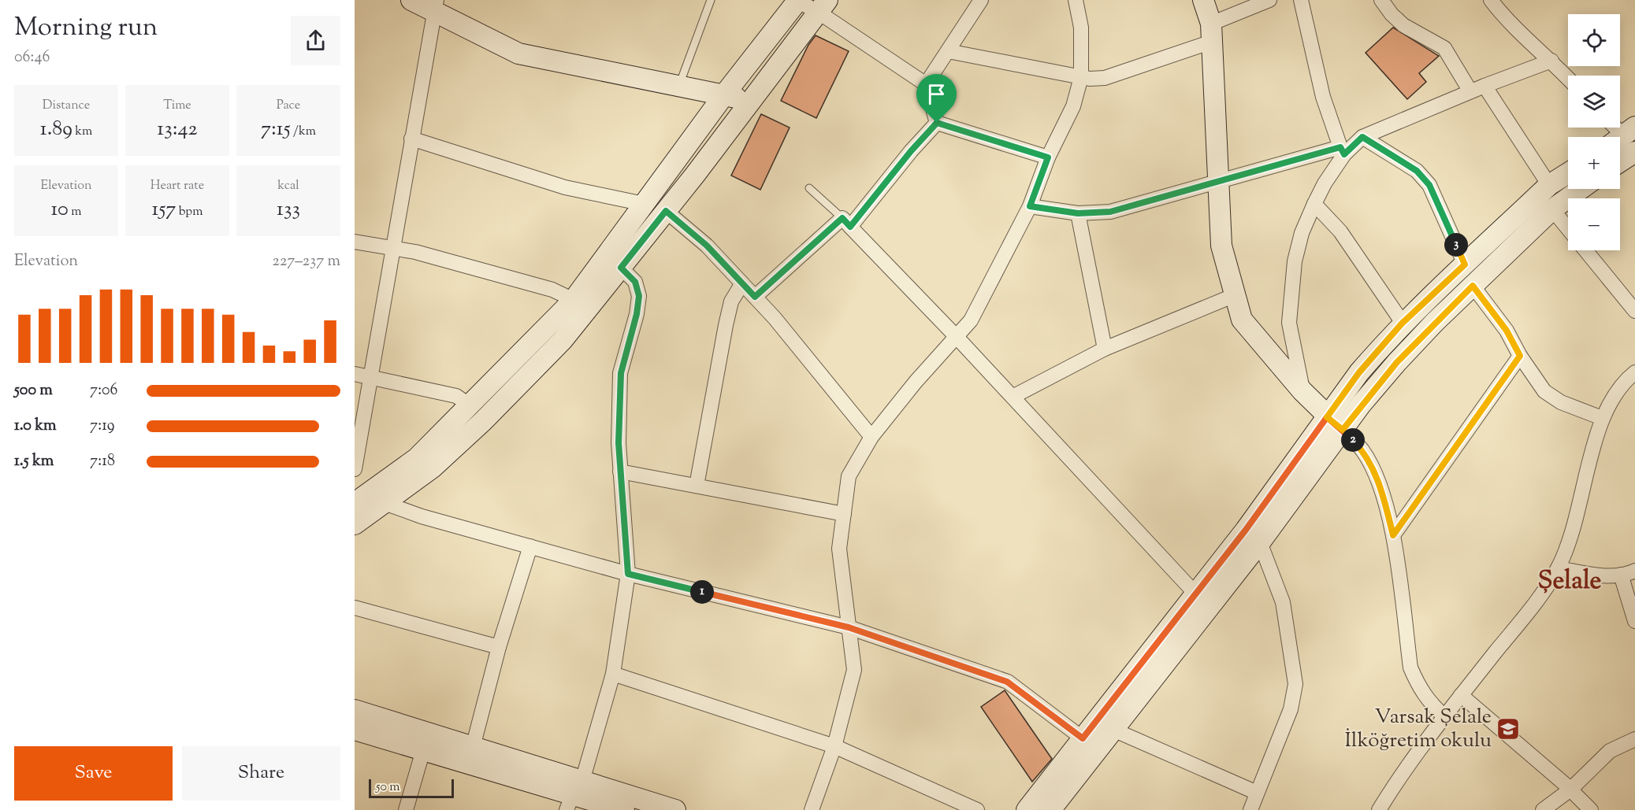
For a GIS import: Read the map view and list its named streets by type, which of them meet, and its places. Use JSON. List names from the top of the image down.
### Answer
{
  "districts": ["Şelale"],
  "places": {
    "school or university": ["Varsak Şelale İlköğretim okulu"]
  },
  "scale_bar": "50 m",
  "page": {
    "heading": ["Morning run", "06:46"],
    "map_buttons": ["+", "−"],
    "stats": [
      ["Distance", "1.89 km"],
      ["Time", "13:42"],
      ["Pace", "7:15 /km"],
      ["Elevation", "10 m"],
      ["Heart rate", "157 bpm"],
      ["kcal", "133"]
    ],
    "pins": ["3", "2", "1"],
    "chart": ["Elevation", "227–237 m"],
    "list": [
      {
        "name": "500 m",
        "note": "7:06"
      },
      {
        "name": "1.0 km",
        "note": "7:19"
      },
      {
        "name": "1.5 km",
        "note": "7:18"
      }
    ],
    "buttons": ["Save", "Share"],
    "scale": "50 m"
  }
}
